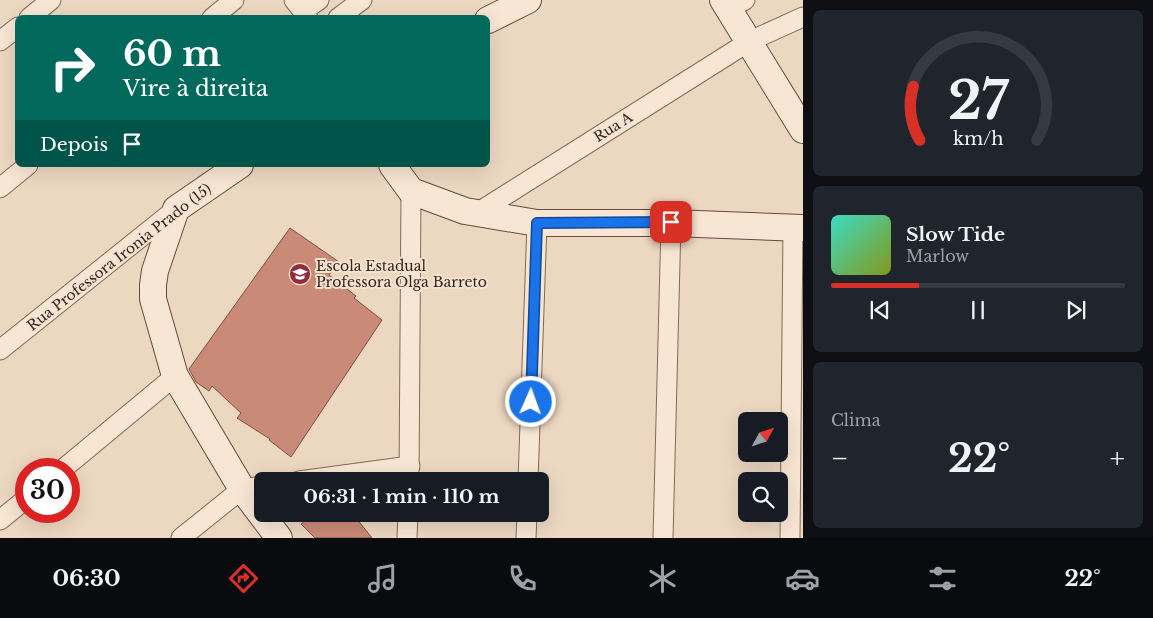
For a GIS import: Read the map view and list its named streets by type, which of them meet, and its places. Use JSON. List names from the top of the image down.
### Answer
{
  "streets": {
    "street": ["Rua A", "Rua Professora Ironia Prado (15)"]
  },
  "places": {
    "school or university": ["Escola Estadual Professora Olga Barreto"]
  },
  "north": "top right",
  "page": {
    "turn": ["60 m", "Vire à direita"],
    "then": "Depois",
    "song": ["Slow Tide", "Marlow"],
    "tile": "Clima",
    "heat": ["−", "22°", "+"],
    "limit": "30",
    "trip": "06:31 · 1 min · 110 m",
    "tabs": ["06:30", "22°"],
    "gauge": ["27", "km/h"]
  }
}
